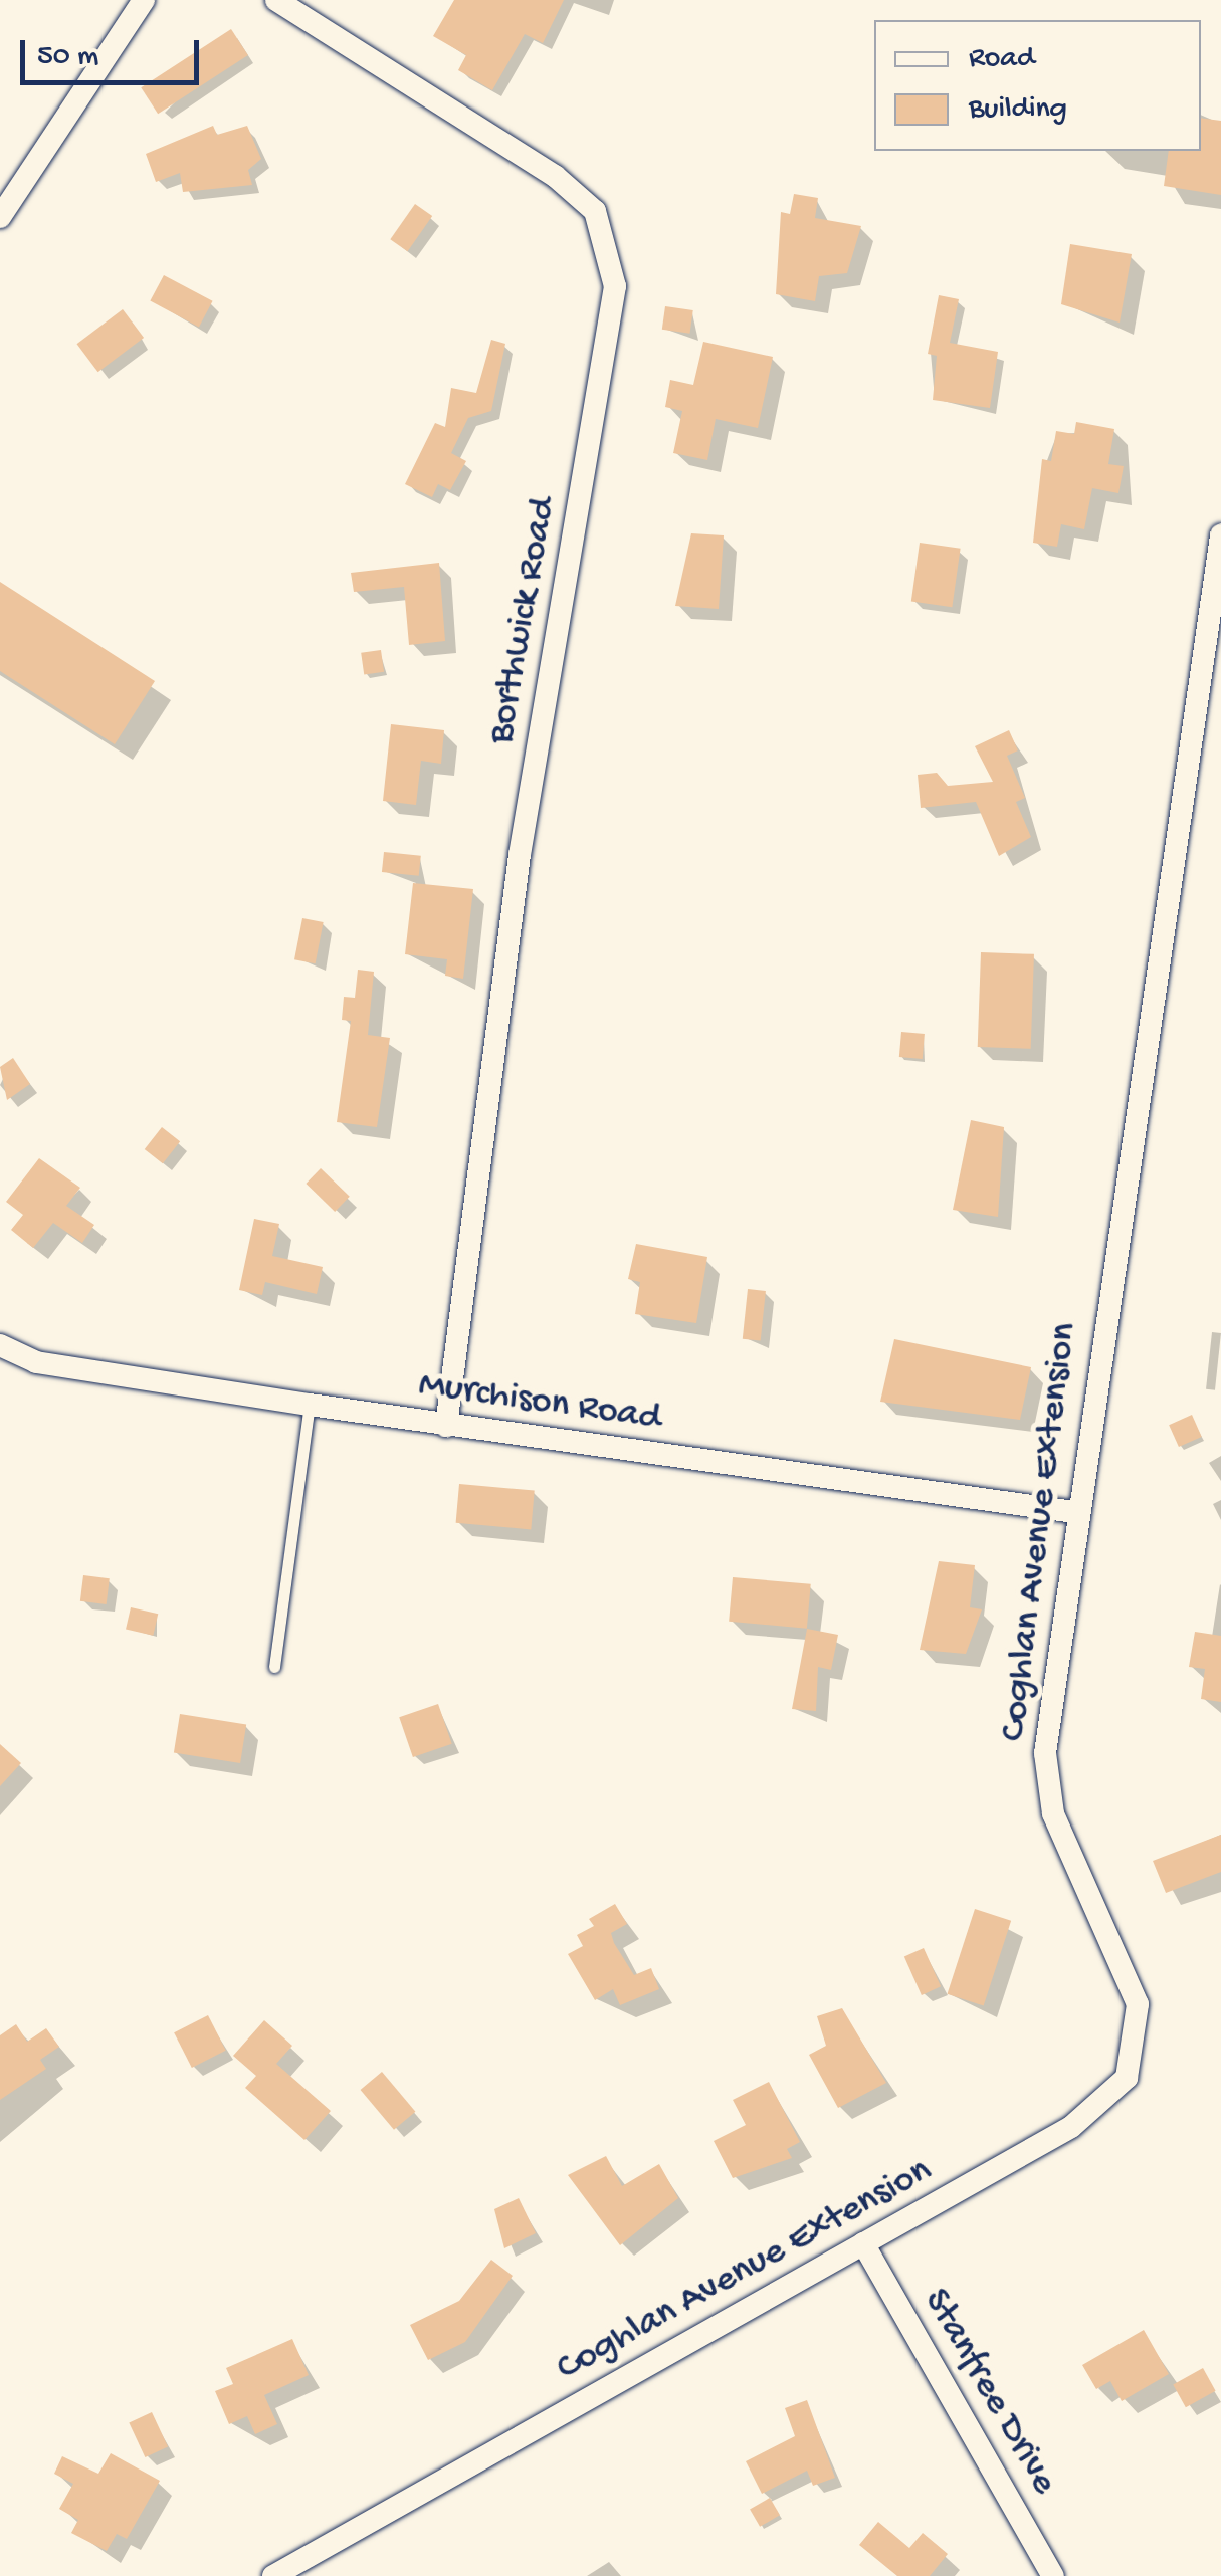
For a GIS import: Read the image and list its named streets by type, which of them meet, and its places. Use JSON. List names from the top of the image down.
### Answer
{
  "streets": {
    "street": [
      "Borthwick Road",
      "Murchison Road",
      "Coghlan Avenue Extension",
      "Stanfree Drive"
    ]
  },
  "crossings": [
    ["Borthwick Road", "Murchison Road"],
    ["Murchison Road", "Coghlan Avenue Extension"],
    ["Coghlan Avenue Extension", "Stanfree Drive"]
  ],
  "legend": ["Road", "Building"],
  "scale_bar": "50 m"
}
